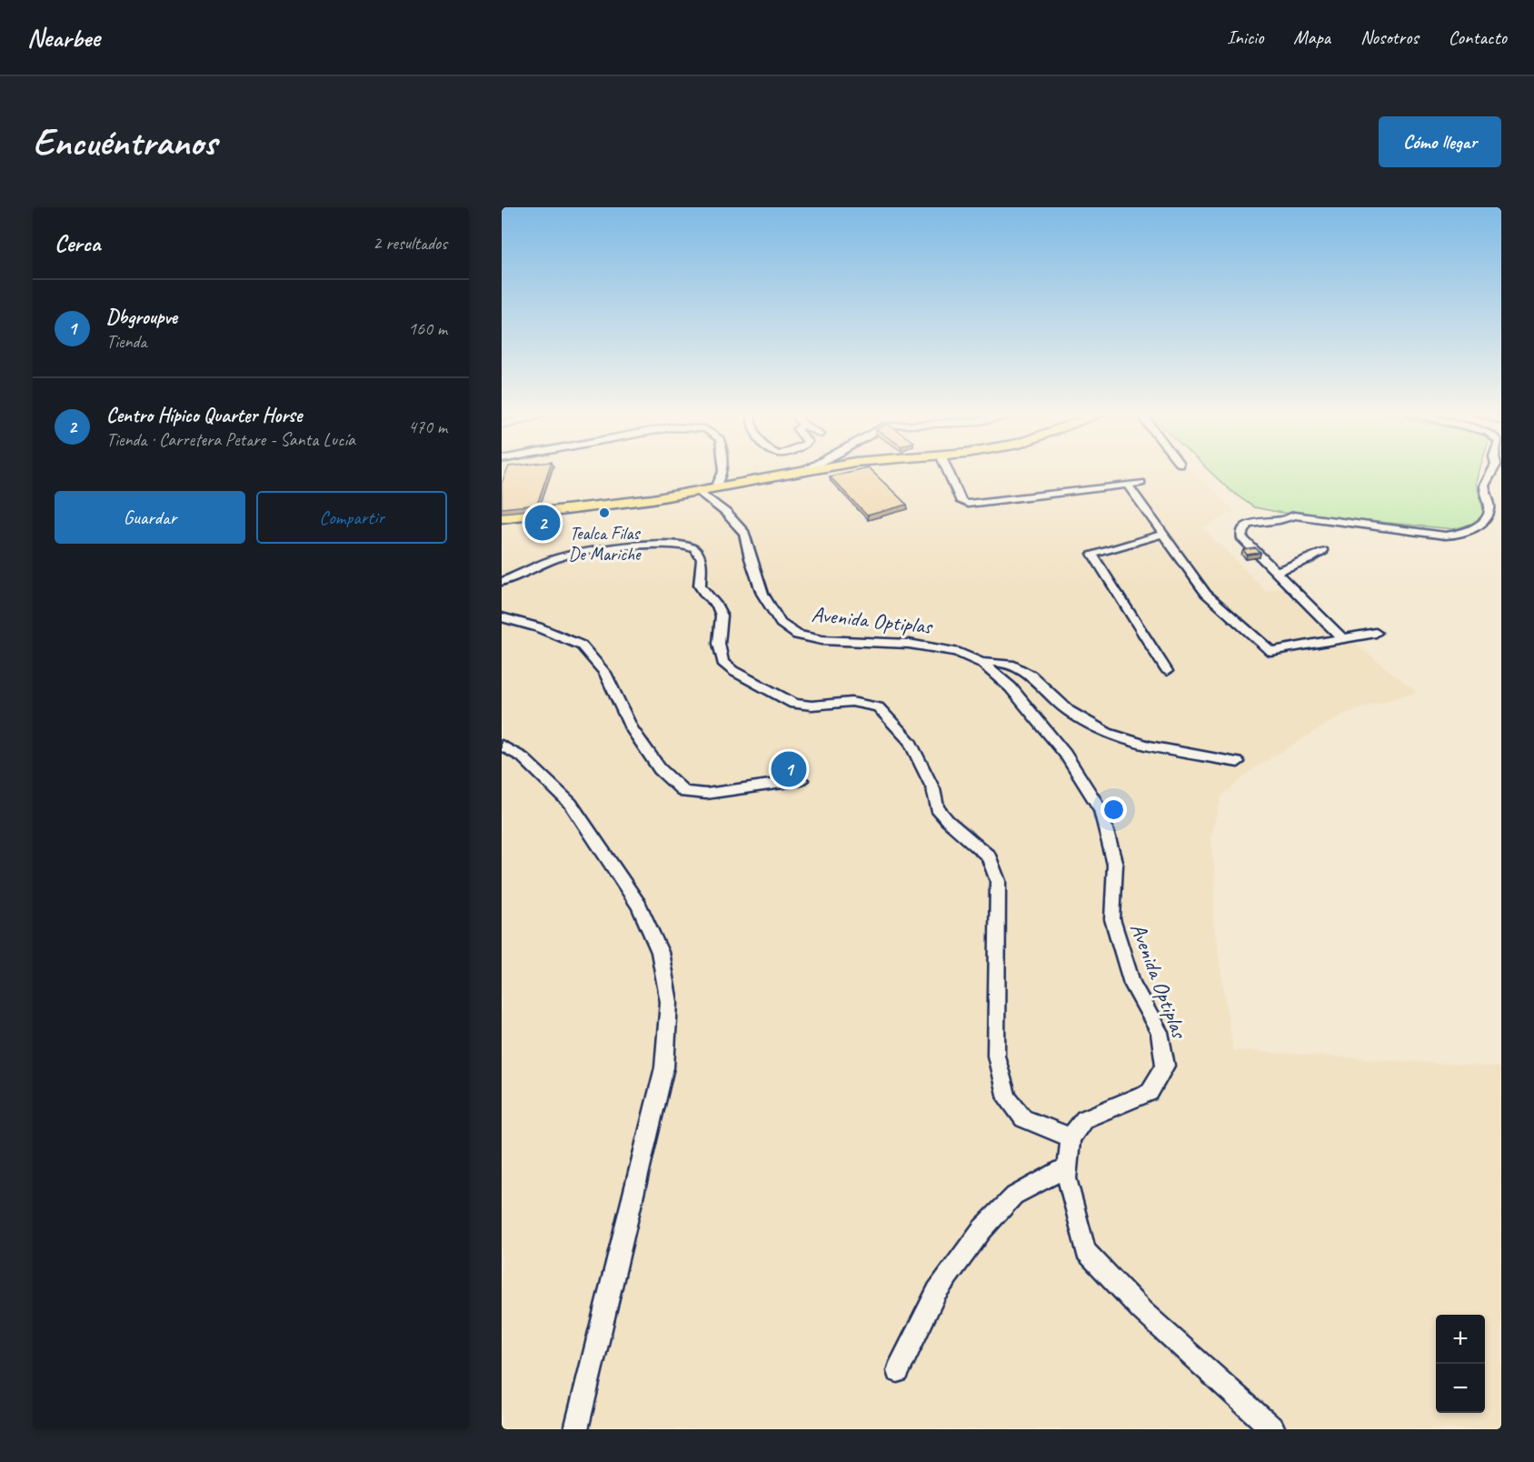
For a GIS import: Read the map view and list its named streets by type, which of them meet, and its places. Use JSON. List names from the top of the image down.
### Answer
{
  "streets": {
    "street": ["Avenida Optiplas"]
  },
  "places": ["Tealca Filas De Mariche"],
  "page": {
    "header": "Nearbee",
    "nav": [
      "Inicio",
      "Mapa",
      "Nosotros",
      "Contacto"
    ],
    "buttons": [
      "Cómo llegar",
      ["Guardar", "Compartir"]
    ],
    "title": "Encuéntranos",
    "heading": ["Cerca", "2 resultados"],
    "list": [
      {
        "mark": "1",
        "name": "Dbgroupve",
        "note": "Tienda",
        "value": "160 m"
      },
      {
        "mark": "2",
        "name": "Centro Hípico Quarter Horse",
        "note": "Tienda · Carretera Petare - Santa Lucía",
        "value": "470 m"
      }
    ],
    "pins": ["2", "1"],
    "map_buttons": ["+", "−"]
  }
}
